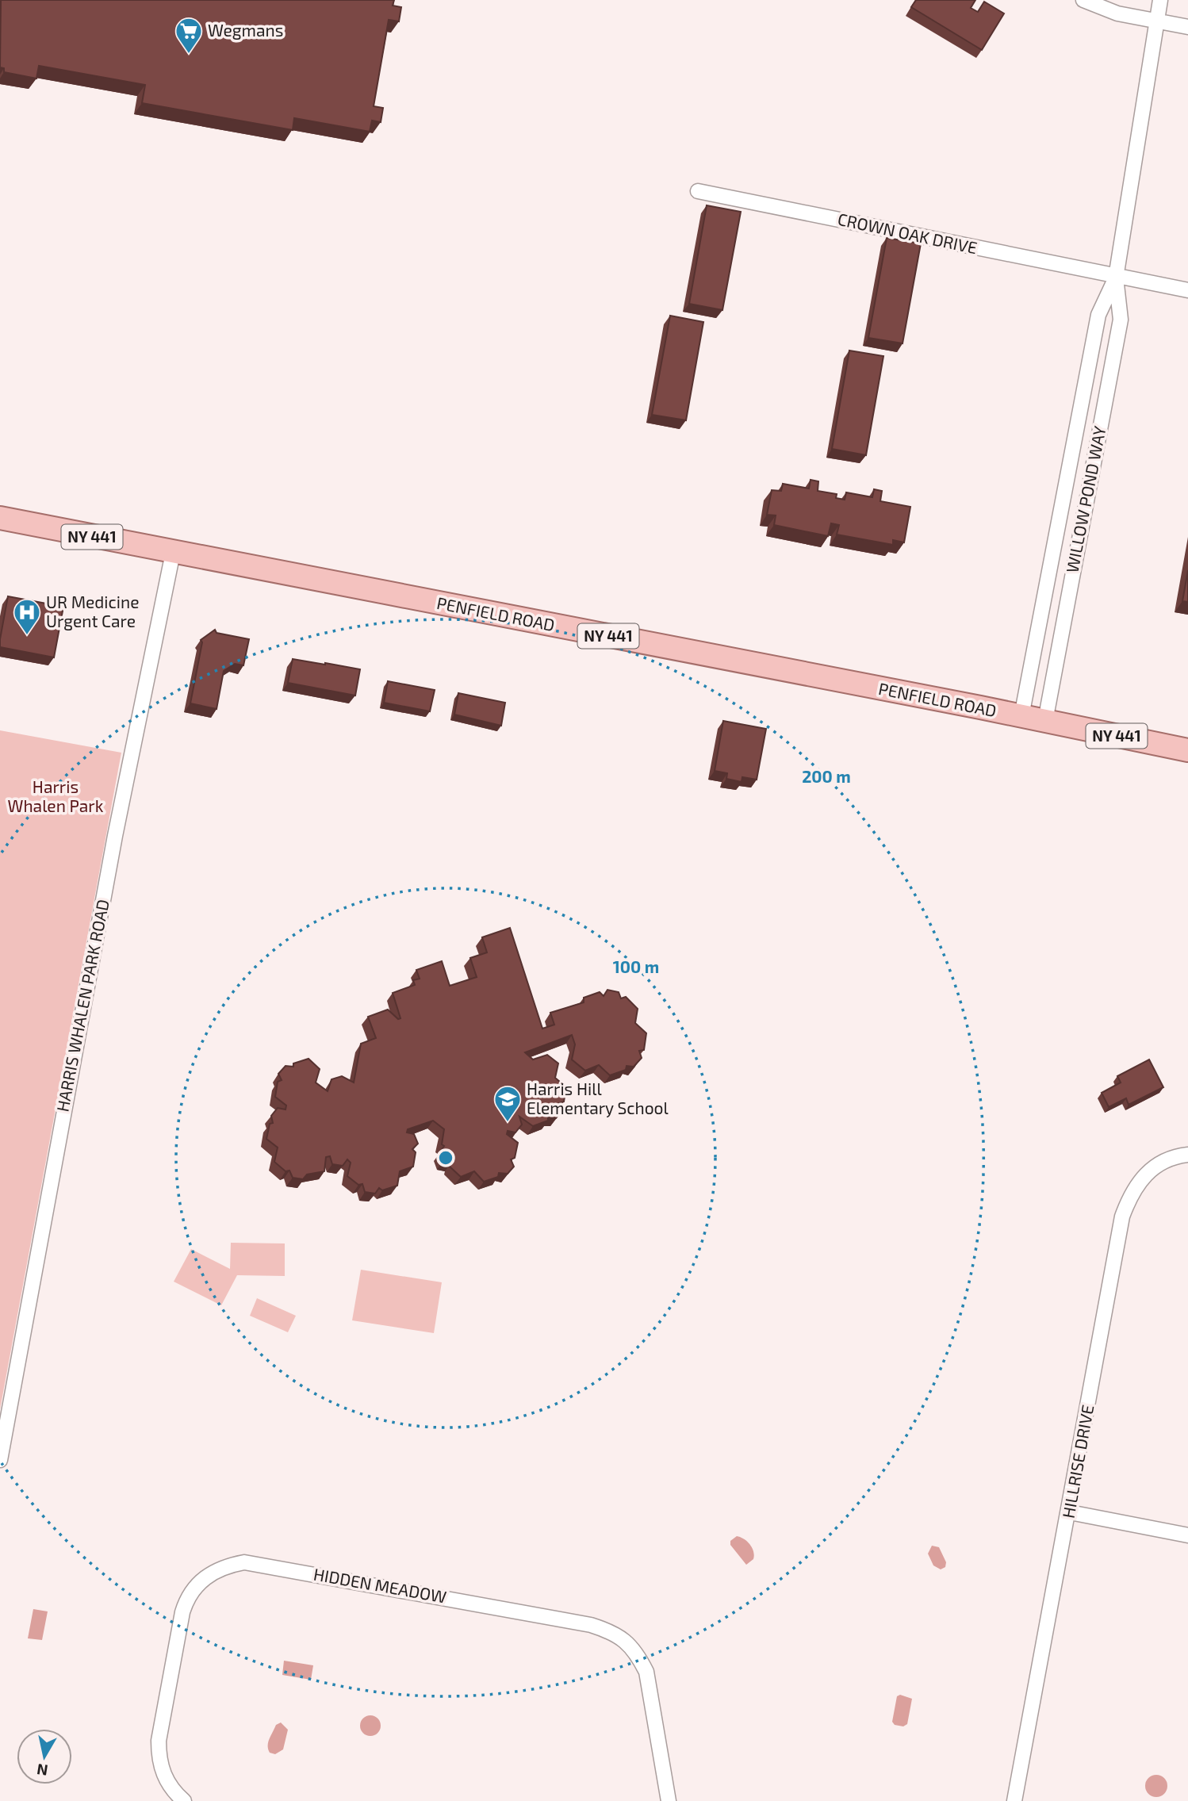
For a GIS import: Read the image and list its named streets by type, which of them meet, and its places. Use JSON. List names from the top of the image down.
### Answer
{
  "streets": {
    "main road": ["NY 441", "PENFIELD ROAD"],
    "street": [
      "CROWN OAK DRIVE",
      "WILLOW POND WAY",
      "HARRIS WHALEN PARK ROAD",
      "HILLRISE DRIVE",
      "HIDDEN MEADOW"
    ]
  },
  "crossings": [
    ["CROWN OAK DRIVE", "WILLOW POND WAY"],
    ["WILLOW POND WAY", "PENFIELD ROAD"],
    ["PENFIELD ROAD", "HARRIS WHALEN PARK ROAD"]
  ],
  "parks": ["Harris Whalen Park"],
  "places": {
    "supermarket": ["Wegmans"],
    "hospital": ["UR Medicine Urgent Care"],
    "school or university": ["Harris Hill Elementary School"]
  },
  "north": "bottom",
  "rings": ["200 m", "100 m"]
}
